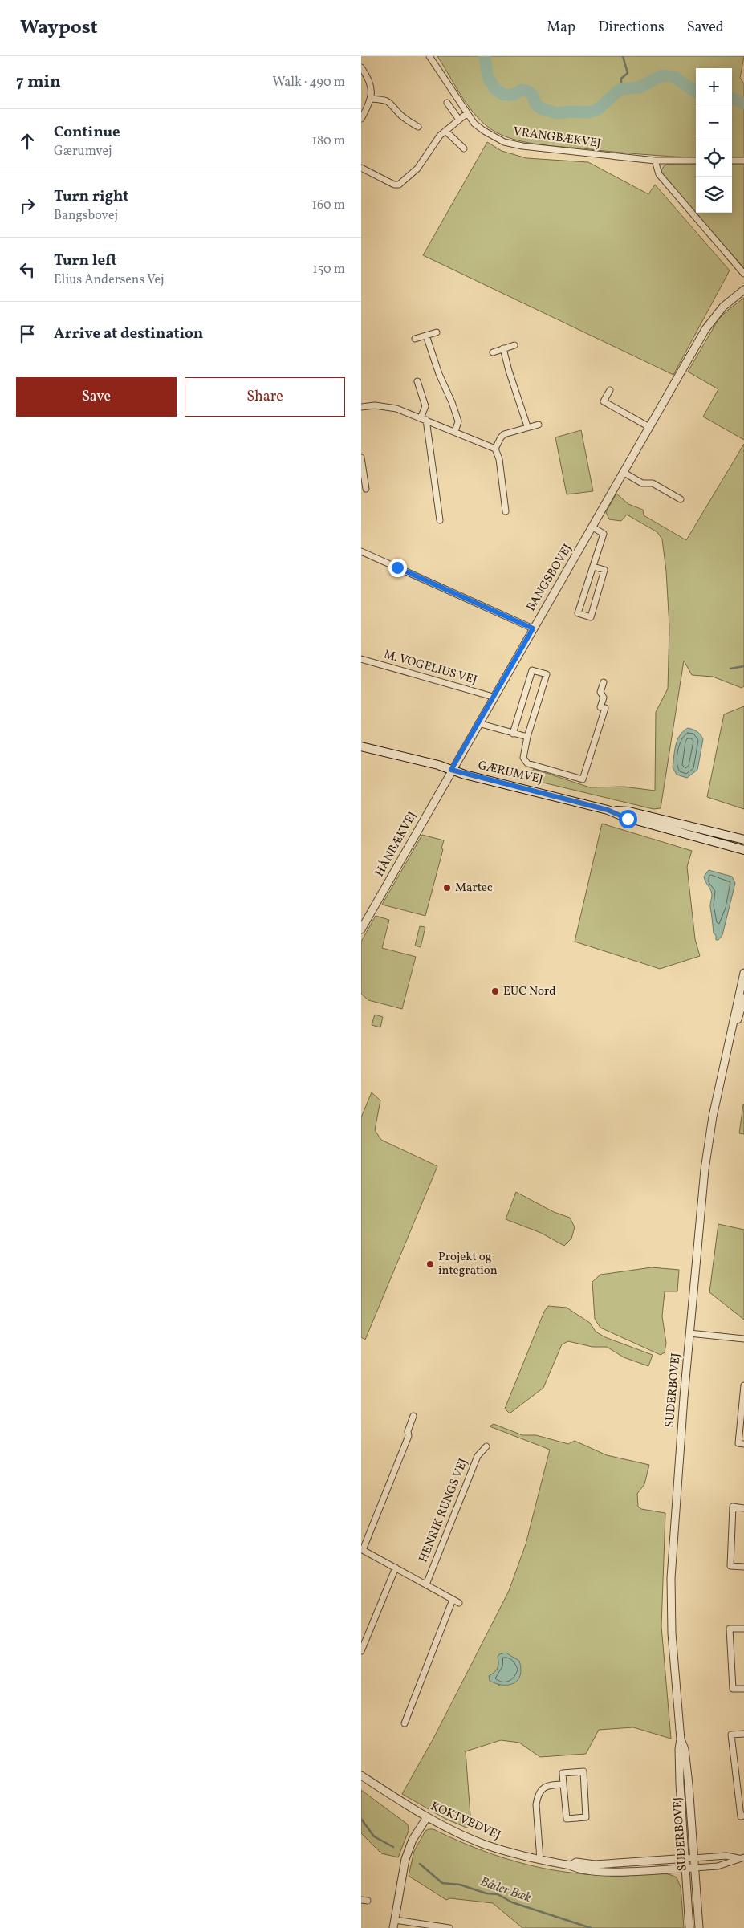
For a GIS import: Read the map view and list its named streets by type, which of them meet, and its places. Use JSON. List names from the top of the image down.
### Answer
{
  "streets": {
    "main road": ["GÆRUMVEJ"],
    "street": [
      "VRANGBÆKVEJ",
      "BANGSBOVEJ",
      "M. VOGELIUS VEJ",
      "HÅNBÆKVEJ",
      "SUDERBOVEJ",
      "HENRIK RUNGS VEJ",
      "KOKTVEDVEJ"
    ]
  },
  "crossings": [
    ["BANGSBOVEJ", "M. VOGELIUS VEJ"],
    ["BANGSBOVEJ", "GÆRUMVEJ"],
    ["BANGSBOVEJ", "HÅNBÆKVEJ"],
    ["GÆRUMVEJ", "HÅNBÆKVEJ"],
    ["SUDERBOVEJ", "KOKTVEDVEJ"]
  ],
  "water": ["Båder Bæk"],
  "places": ["Martec", "EUC Nord", "Projekt og integration"],
  "page": {
    "header": "Waypost",
    "nav": ["Map", "Directions", "Saved"],
    "heading": ["7 min", "Walk · 490 m"],
    "map_buttons": ["+", "−"],
    "list": [
      ["Continue", "Gærumvej", "180 m"],
      ["Turn right", "Bangsbovej", "160 m"],
      ["Turn left", "Elius Andersens Vej", "150 m"],
      "Arrive at destination"
    ],
    "buttons": ["Save", "Share"]
  }
}
